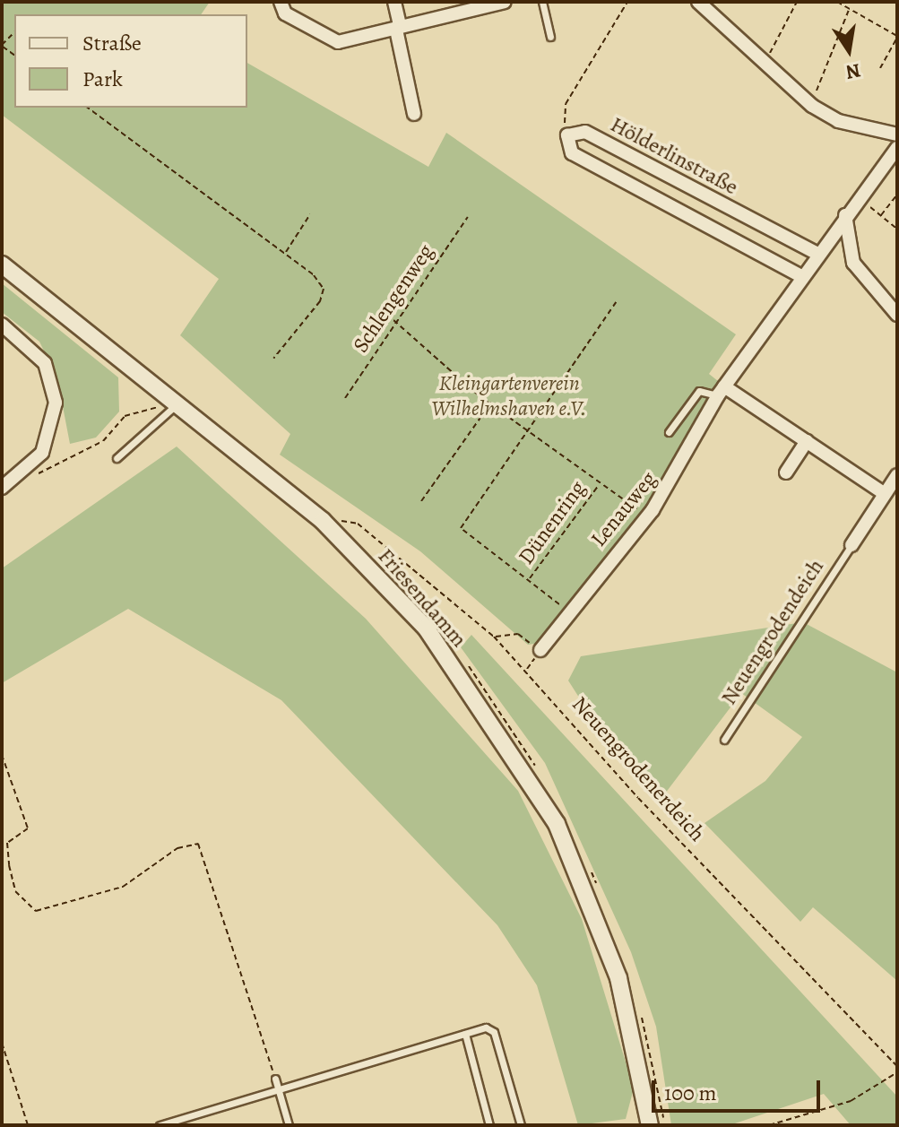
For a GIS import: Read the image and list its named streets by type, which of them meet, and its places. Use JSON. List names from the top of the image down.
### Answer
{
  "streets": {
    "main road": ["Friesendamm"],
    "street": ["Hölderlinstraße", "Lenauweg"],
    "lane": ["Neuengrodendeich"],
    "path": ["Schlengenweg", "Dünenring", "Neuengrodenerdeich"]
  },
  "crossings": [
    ["Hölderlinstraße", "Lenauweg"]
  ],
  "parks": ["Kleingartenverein Wilhelmshaven e.V."],
  "legend": ["Straße", "Park"],
  "scale_bar": "100 m",
  "north": "bottom"
}
